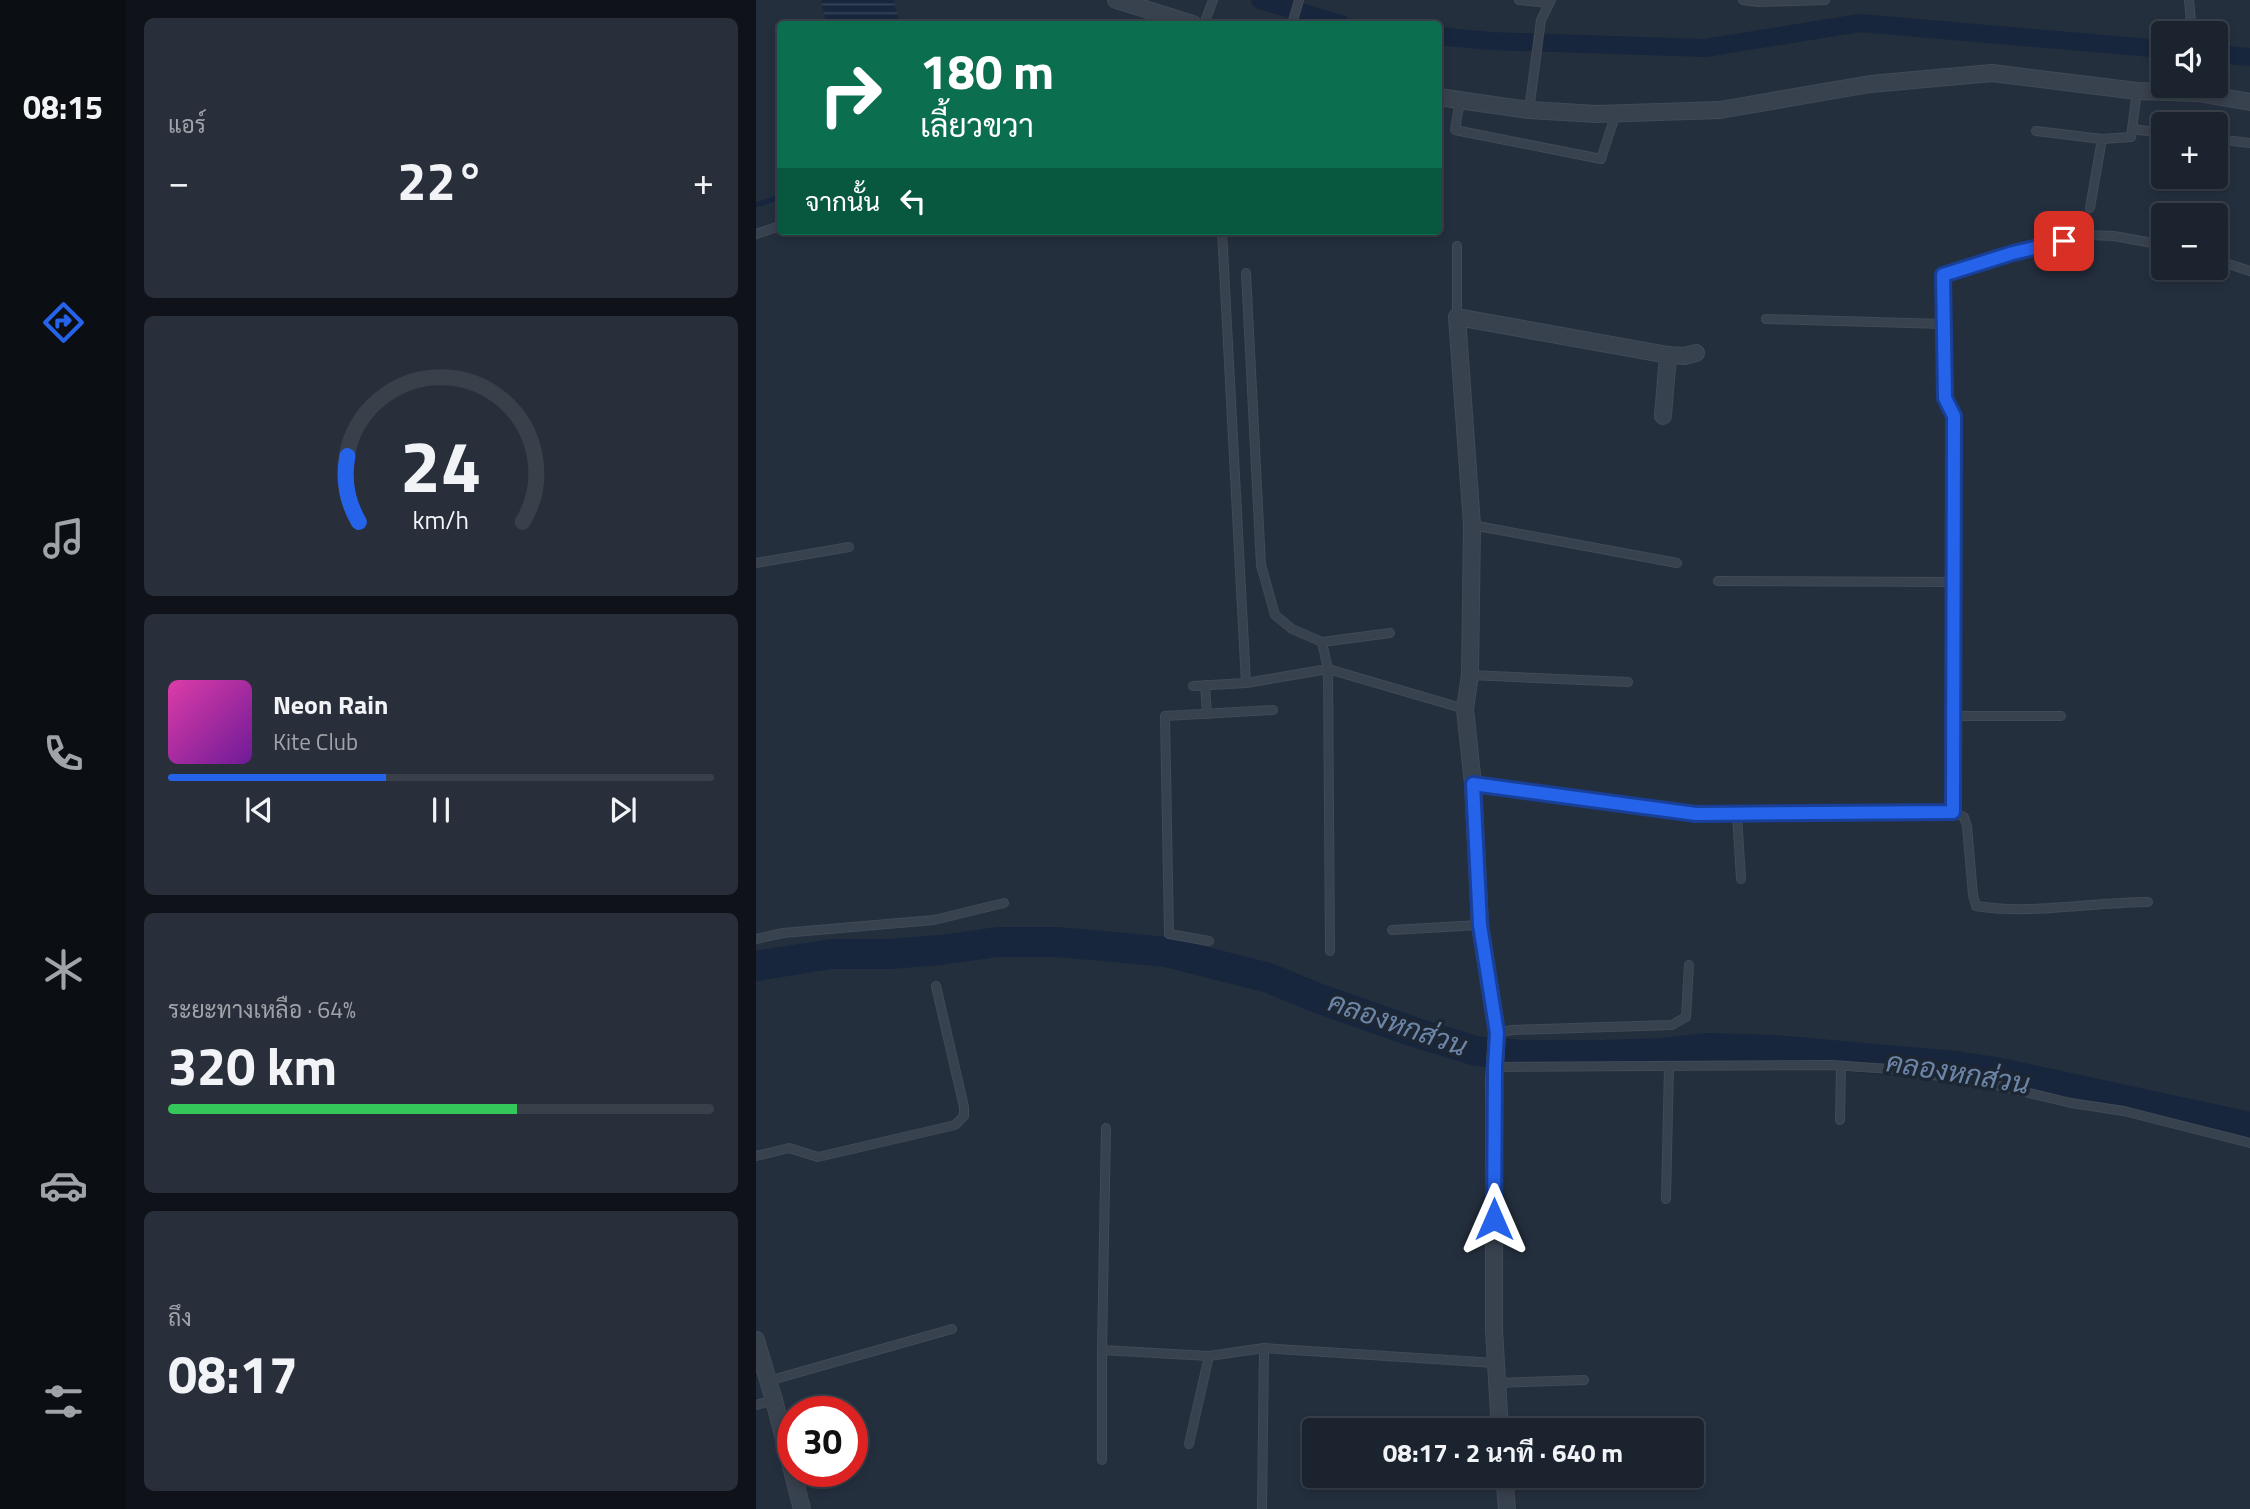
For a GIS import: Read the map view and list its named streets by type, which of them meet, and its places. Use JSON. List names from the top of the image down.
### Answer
{
  "water": ["คลองหกส่วน"],
  "page": {
    "tabs": "08:15",
    "tile": [
      "แอร์",
      ["ระยะทางเหลือ · 64%", "320 km"],
      ["ถึง", "08:17"]
    ],
    "map_buttons": ["+", "−"],
    "turn": ["180 m", "เลี้ยวขวา"],
    "heat": ["−", "22°", "+"],
    "then": "จากนั้น",
    "song": ["Neon Rain", "Kite Club"],
    "limit": "30",
    "trip": "08:17 · 2 นาที · 640 m",
    "gauge": ["24", "km/h"]
  }
}
